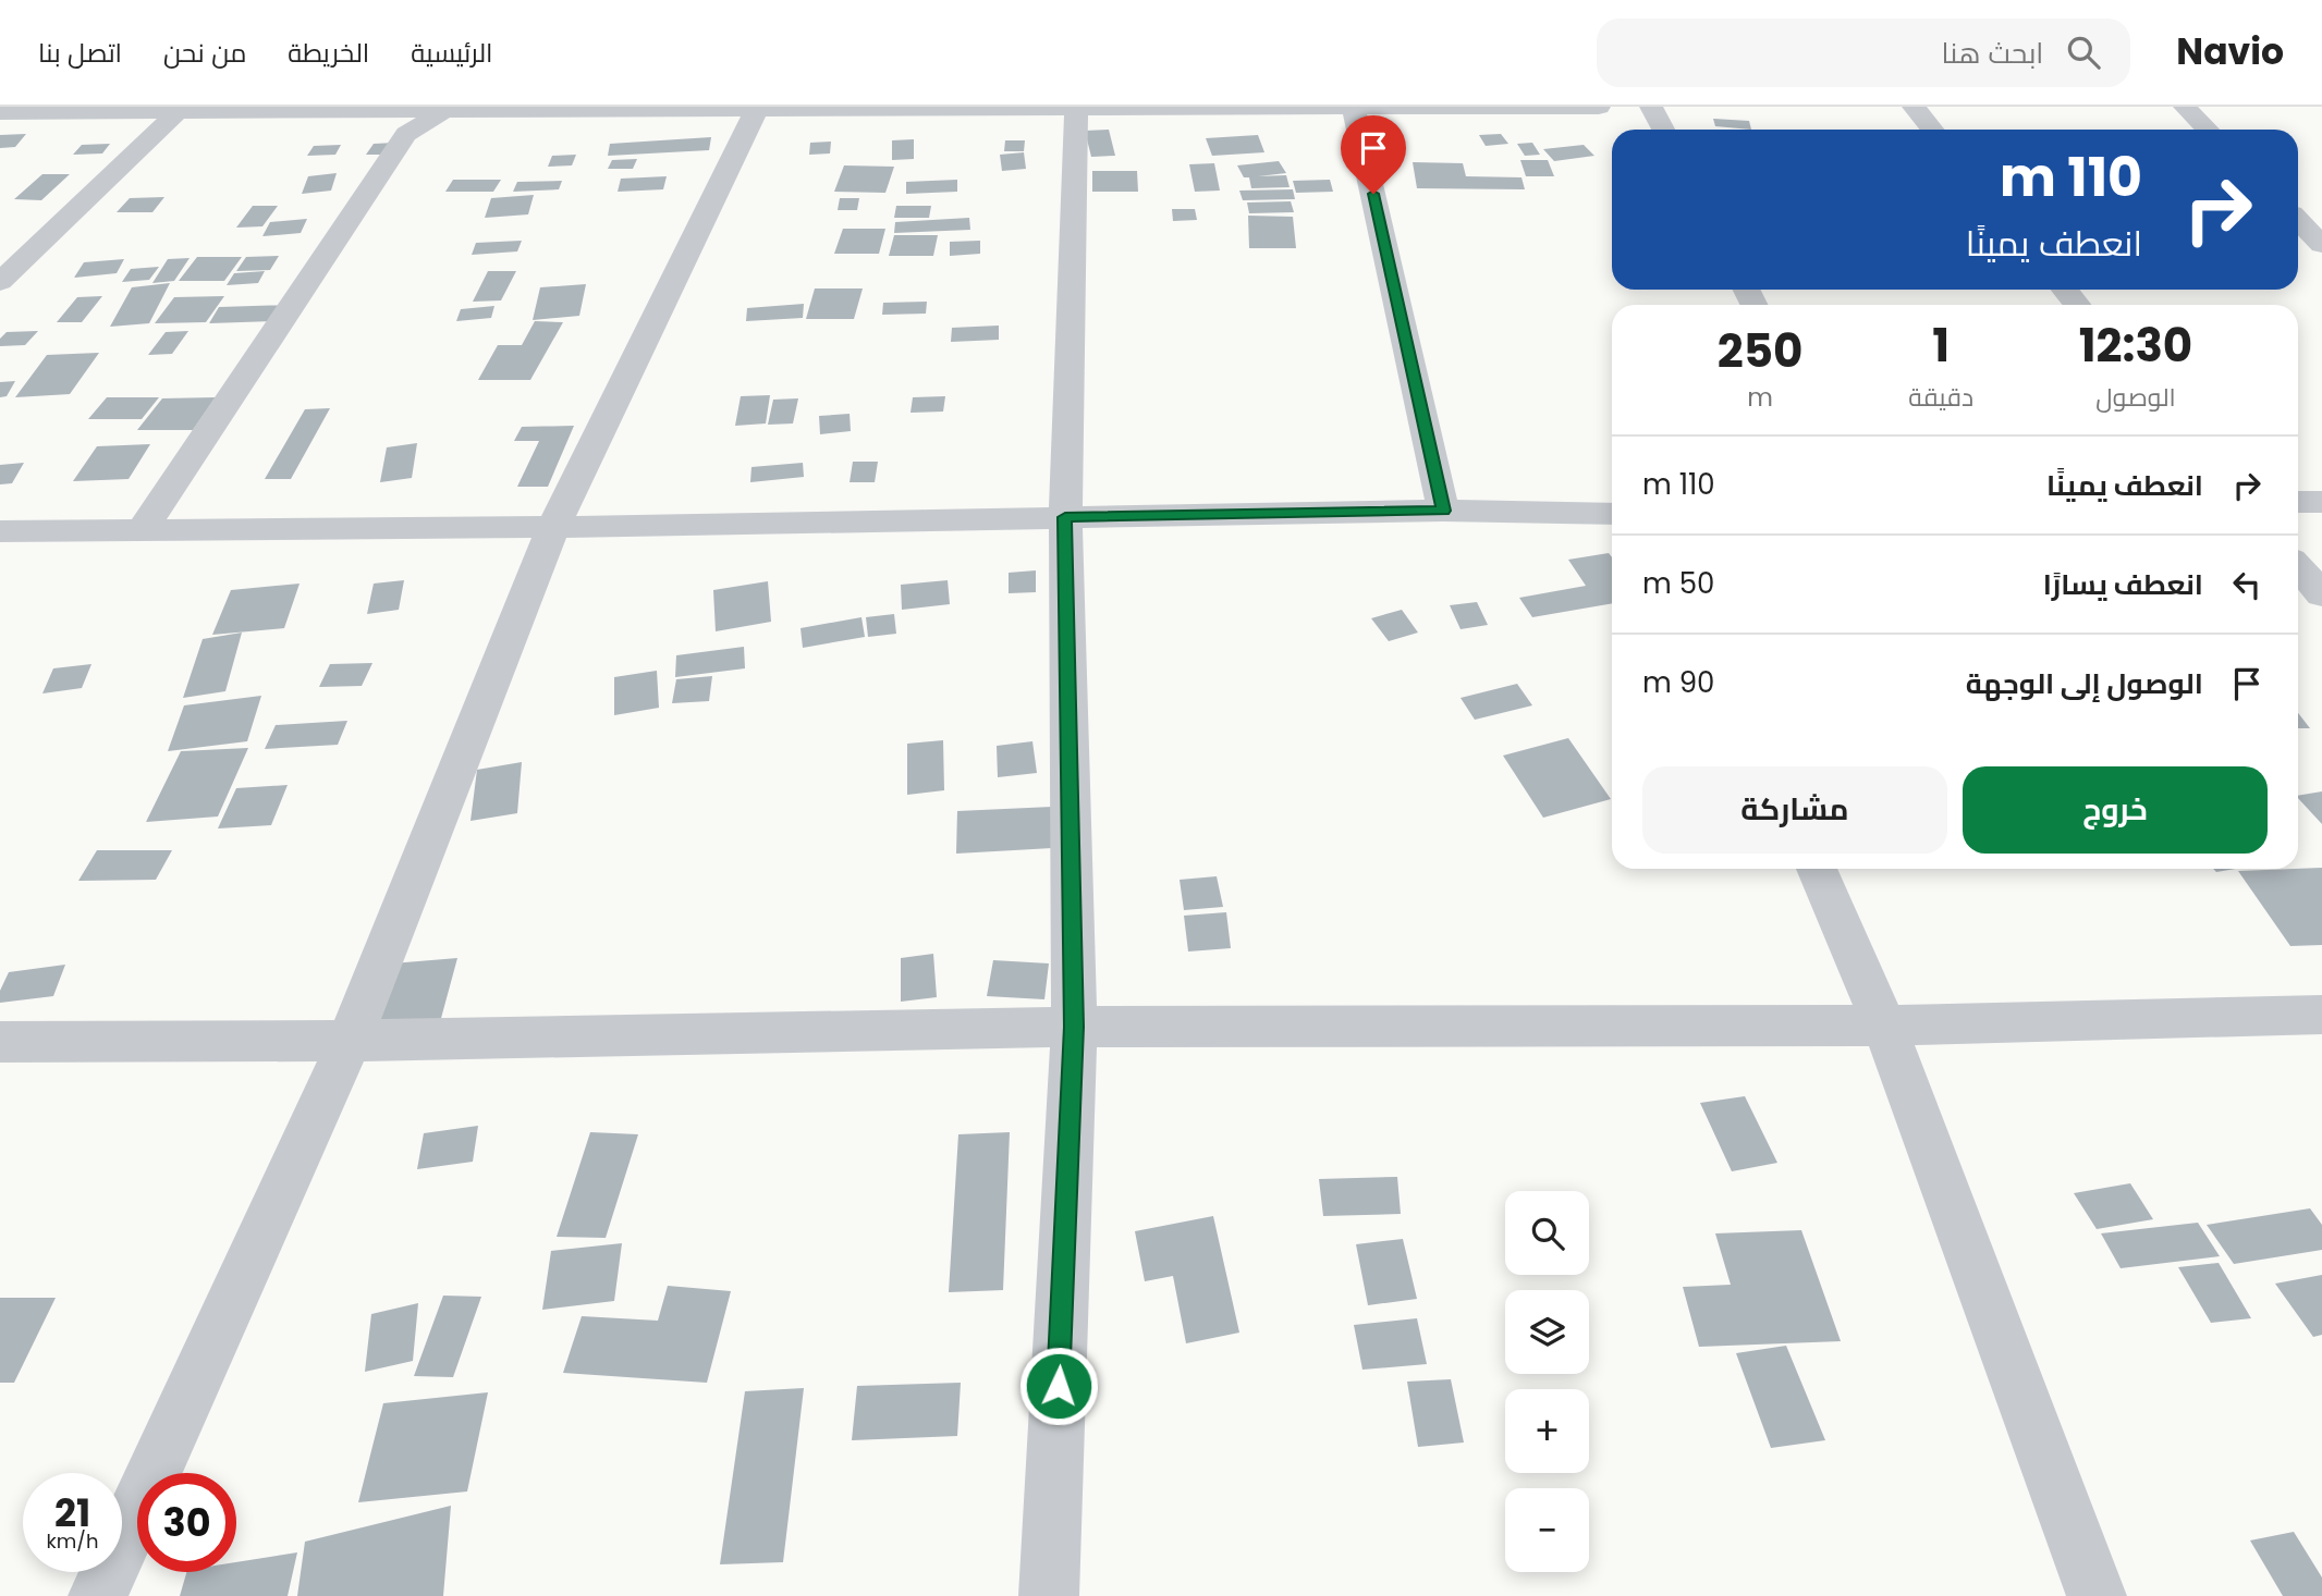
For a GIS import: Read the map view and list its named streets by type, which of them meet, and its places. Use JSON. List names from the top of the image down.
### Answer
{
  "page": {
    "header": "Navio",
    "search": "ابحث هنا",
    "nav": [
      "الرئيسية",
      "الخريطة",
      "من نحن",
      "اتصل بنا"
    ],
    "turn": ["110 m", "انعطف يمينًا"],
    "eta": [
      "12:30",
      "الوصول",
      "1",
      "دقيقة",
      "250",
      "m"
    ],
    "list": [
      {
        "name": "انعطف يمينًا",
        "value": "110 m"
      },
      {
        "name": "انعطف يسارًا",
        "value": "50 m"
      },
      {
        "name": "الوصول إلى الوجهة",
        "value": "90 m"
      }
    ],
    "buttons": ["خروج", "مشاركة"],
    "map_buttons": ["+", "−"],
    "speed": "21 km/h",
    "limit": "30"
  }
}
